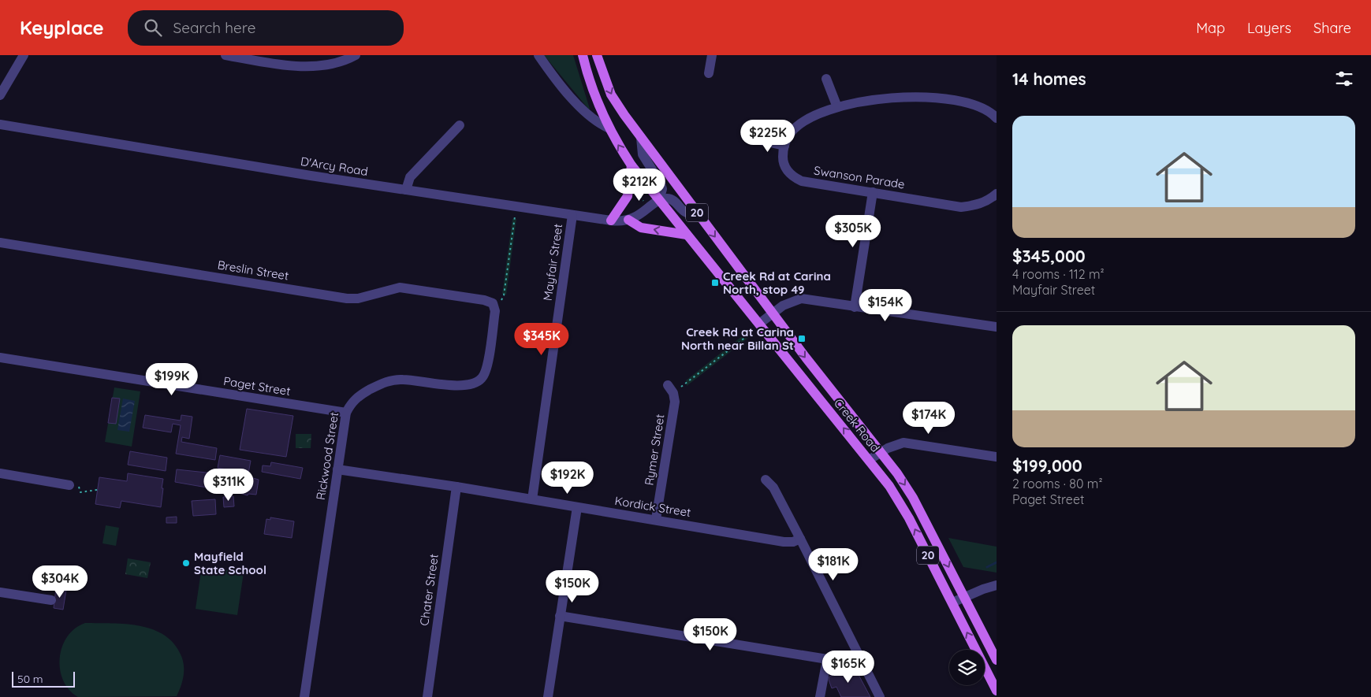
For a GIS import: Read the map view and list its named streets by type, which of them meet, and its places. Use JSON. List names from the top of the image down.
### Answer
{
  "streets": {
    "main road": ["20", "Creek Road"],
    "street": [
      "D'Arcy Road",
      "Swanson Parade",
      "Mayfair Street",
      "Breslin Street",
      "Paget Street",
      "Rymer Street",
      "Rickwood Street",
      "Kordick Street",
      "Chater Street"
    ]
  },
  "crossings": [
    ["D'Arcy Road", "Mayfair Street"],
    ["D'Arcy Road", "Creek Road"],
    ["Mayfair Street", "Kordick Street"],
    ["Breslin Street", "Rickwood Street"],
    ["Paget Street", "Rickwood Street"],
    ["Rymer Street", "Kordick Street"],
    ["Rickwood Street", "Kordick Street"],
    ["Kordick Street", "Chater Street"]
  ],
  "places": {
    "transit": ["Creek Rd at Carina North, stop 49", "Creek Rd at Carina North near Billan St"],
    "other": ["Mayfield State School"]
  },
  "scale_bar": "50 m",
  "page": {
    "header": "Keyplace",
    "search": "Search here",
    "nav": ["Map", "Layers", "Share"],
    "heading": "14 homes",
    "list": [
      {
        "name": "$345,000",
        "note": "4 rooms · 112 m² · Mayfair Street"
      },
      {
        "name": "$199,000",
        "note": "2 rooms · 80 m² · Paget Street"
      }
    ],
    "price": [
      "$225K",
      "$212K",
      "$305K",
      "$154K",
      "$345K",
      "$199K",
      "$174K",
      "$192K",
      "$311K",
      "$181K",
      "$304K",
      "$150K",
      "$150K",
      "$165K"
    ],
    "scale": "50 m"
  }
}
